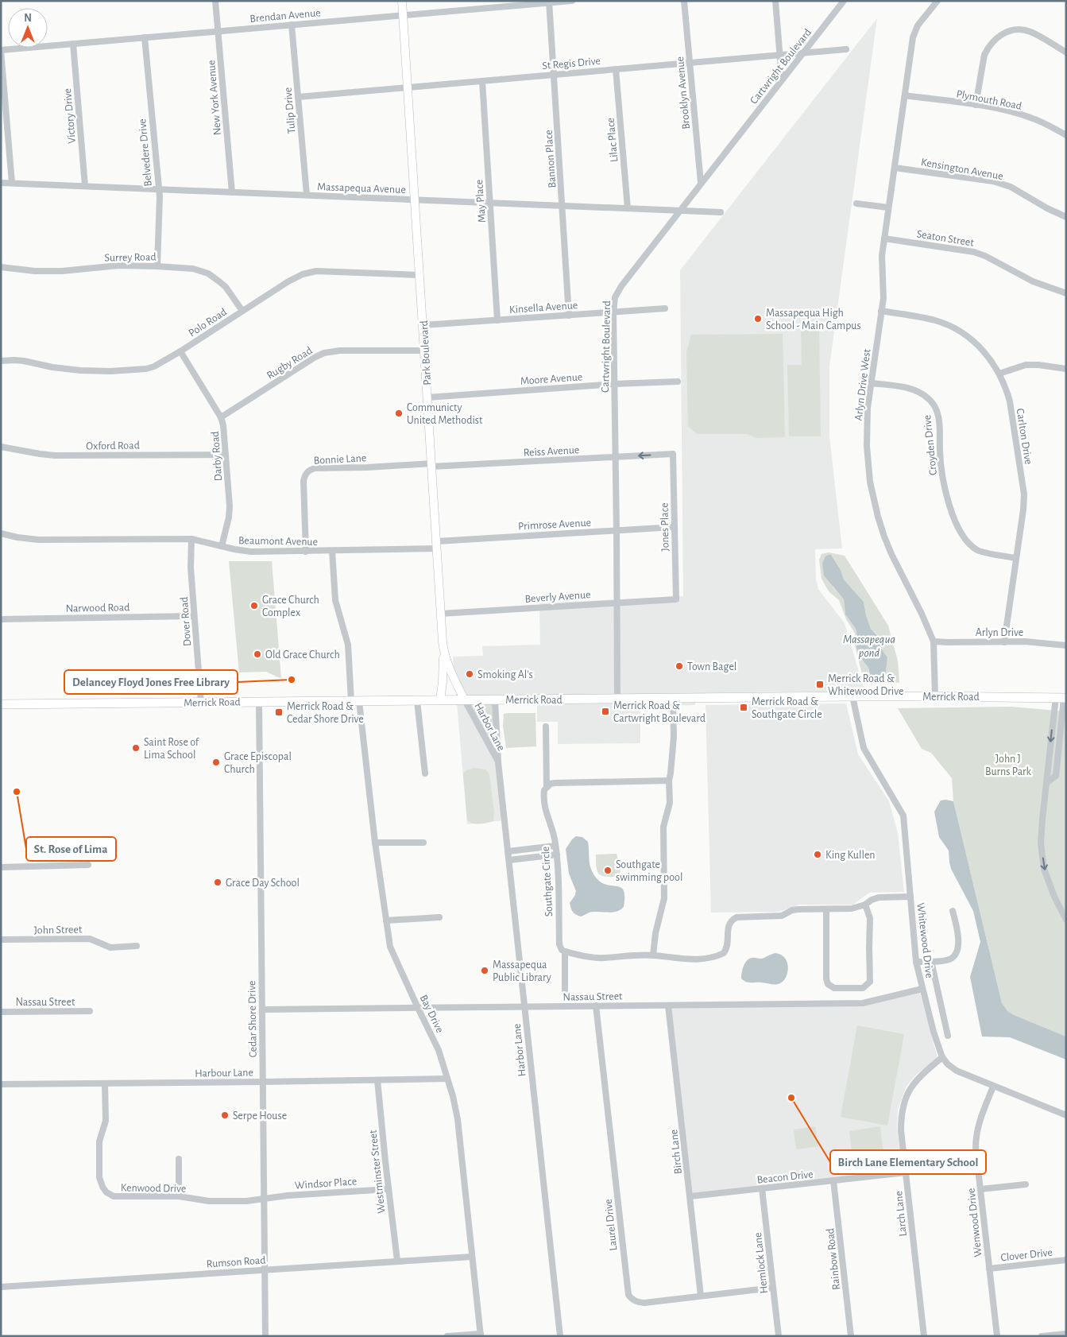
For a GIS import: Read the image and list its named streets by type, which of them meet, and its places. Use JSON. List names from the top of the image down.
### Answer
{
  "streets": {
    "main road": ["Park Boulevard", "Merrick Road"],
    "street": [
      "Brendan Avenue",
      "St Regis Drive",
      "Cartwright Boulevard",
      "Brooklyn Avenue",
      "New York Avenue",
      "Plymouth Road",
      "Tulip Drive",
      "Victory Drive",
      "Lilac Place",
      "Belvedere Drive",
      "Bannon Place",
      "Kensington Avenue",
      "Massapequa Avenue",
      "May Place",
      "Seaton Street",
      "Surrey Road",
      "Kinsella Avenue",
      "Polo Road",
      "Rugby Road",
      "Moore Avenue",
      "Arlyn Drive West",
      "Carlton Drive",
      "Oxford Road",
      "Croyden Drive",
      "Reiss Avenue",
      "Darby Road",
      "Bonnie Lane",
      "Primrose Avenue",
      "Jones Place",
      "Beaumont Avenue",
      "Beverly Avenue",
      "Narwood Road",
      "Dover Road",
      "Arlyn Drive",
      "Harbor Lane",
      "Southgate Circle",
      "John Street",
      "Whitewood Drive",
      "Nassau Street",
      "Bay Drive",
      "Cedar Shore Drive",
      "Harbour Lane",
      "Birch Lane",
      "Westminster Street",
      "Beacon Drive",
      "Windsor Place",
      "Kenwood Drive",
      "Larch Lane",
      "Wenwood Drive",
      "Laurel Drive",
      "Clover Drive",
      "Rainbow Road",
      "Rumson Road",
      "Hemlock Lane"
    ]
  },
  "crossings": [
    ["Brendan Avenue", "New York Avenue"],
    ["Brendan Avenue", "Tulip Drive"],
    ["Brendan Avenue", "Victory Drive"],
    ["Brendan Avenue", "Belvedere Drive"],
    ["Brendan Avenue", "Bannon Place"],
    ["Brendan Avenue", "Park Boulevard"],
    ["St Regis Drive", "Cartwright Boulevard"],
    ["St Regis Drive", "Brooklyn Avenue"],
    ["St Regis Drive", "Tulip Drive"],
    ["St Regis Drive", "Lilac Place"],
    ["St Regis Drive", "Bannon Place"],
    ["St Regis Drive", "May Place"],
    ["St Regis Drive", "Park Boulevard"],
    ["Cartwright Boulevard", "Brooklyn Avenue"],
    ["Cartwright Boulevard", "Massapequa Avenue"],
    ["Cartwright Boulevard", "Kinsella Avenue"],
    ["Cartwright Boulevard", "Moore Avenue"],
    ["Cartwright Boulevard", "Reiss Avenue"],
    ["Cartwright Boulevard", "Primrose Avenue"],
    ["Cartwright Boulevard", "Beverly Avenue"],
    ["Cartwright Boulevard", "Merrick Road"],
    ["New York Avenue", "Massapequa Avenue"],
    ["Plymouth Road", "Arlyn Drive West"],
    ["Tulip Drive", "Massapequa Avenue"],
    ["Victory Drive", "Massapequa Avenue"],
    ["Lilac Place", "Massapequa Avenue"],
    ["Belvedere Drive", "Massapequa Avenue"],
    ["Belvedere Drive", "Surrey Road"],
    ["Bannon Place", "Massapequa Avenue"],
    ["Bannon Place", "Kinsella Avenue"],
    ["Kensington Avenue", "Arlyn Drive West"],
    ["Massapequa Avenue", "May Place"],
    ["Massapequa Avenue", "Park Boulevard"],
    ["May Place", "Kinsella Avenue"],
    ["Seaton Street", "Arlyn Drive West"],
    ["Surrey Road", "Polo Road"],
    ["Kinsella Avenue", "Park Boulevard"],
    ["Polo Road", "Park Boulevard"],
    ["Polo Road", "Darby Road"],
    ["Park Boulevard", "Rugby Road"],
    ["Park Boulevard", "Moore Avenue"],
    ["Park Boulevard", "Reiss Avenue"],
    ["Park Boulevard", "Bonnie Lane"],
    ["Park Boulevard", "Primrose Avenue"],
    ["Park Boulevard", "Beaumont Avenue"],
    ["Park Boulevard", "Beverly Avenue"],
    ["Park Boulevard", "Merrick Road"],
    ["Park Boulevard", "Harbor Lane"],
    ["Rugby Road", "Darby Road"],
    ["Arlyn Drive West", "Carlton Drive"],
    ["Arlyn Drive West", "Croyden Drive"],
    ["Arlyn Drive West", "Arlyn Drive"],
    ["Arlyn Drive West", "Merrick Road"],
    ["Carlton Drive", "Croyden Drive"],
    ["Carlton Drive", "Arlyn Drive"],
    ["Oxford Road", "Darby Road"],
    ["Reiss Avenue", "Bonnie Lane"],
    ["Reiss Avenue", "Jones Place"],
    ["Darby Road", "Beaumont Avenue"],
    ["Bonnie Lane", "Beaumont Avenue"],
    ["Primrose Avenue", "Jones Place"],
    ["Primrose Avenue", "Beaumont Avenue"],
    ["Jones Place", "Beverly Avenue"],
    ["Beaumont Avenue", "Dover Road"],
    ["Beaumont Avenue", "Bay Drive"],
    ["Narwood Road", "Dover Road"],
    ["Dover Road", "Merrick Road"],
    ["Merrick Road", "Harbor Lane"],
    ["Merrick Road", "Whitewood Drive"],
    ["Merrick Road", "Bay Drive"],
    ["Merrick Road", "Cedar Shore Drive"],
    ["Harbor Lane", "Nassau Street"],
    ["Whitewood Drive", "Nassau Street"],
    ["Whitewood Drive", "Larch Lane"],
    ["Whitewood Drive", "Wenwood Drive"],
    ["Nassau Street", "Bay Drive"],
    ["Nassau Street", "Cedar Shore Drive"],
    ["Nassau Street", "Birch Lane"],
    ["Nassau Street", "Laurel Drive"],
    ["Bay Drive", "Harbour Lane"],
    ["Bay Drive", "Rumson Road"],
    ["Cedar Shore Drive", "Harbour Lane"],
    ["Cedar Shore Drive", "Windsor Place"],
    ["Cedar Shore Drive", "Kenwood Drive"],
    ["Cedar Shore Drive", "Rumson Road"],
    ["Harbour Lane", "Westminster Street"],
    ["Harbour Lane", "Kenwood Drive"],
    ["Birch Lane", "Beacon Drive"],
    ["Birch Lane", "Laurel Drive"],
    ["Westminster Street", "Windsor Place"],
    ["Westminster Street", "Rumson Road"],
    ["Beacon Drive", "Larch Lane"],
    ["Beacon Drive", "Rainbow Road"],
    ["Beacon Drive", "Hemlock Lane"],
    ["Windsor Place", "Kenwood Drive"],
    ["Wenwood Drive", "Clover Drive"],
    ["Laurel Drive", "Hemlock Lane"]
  ],
  "water": ["Massapequa pond"],
  "parks": ["John J Burns Park"],
  "places": {
    "other": [
      "Massapequa High School - Main Campus",
      "Communicty United Methodist",
      "Grace Church Complex",
      "Old Grace Church",
      "Town Bagel",
      "Smoking Al's",
      "Delancey Floyd Jones Free Library",
      "Saint Rose of Lima School",
      "Grace Episcopal Church",
      "St. Rose of Lima",
      "King Kullen",
      "Southgate swimming pool",
      "Grace Day School",
      "Massapequa Public Library",
      "Birch Lane Elementary School",
      "Serpe House"
    ],
    "transit": [
      "Merrick Road & Whitewood Drive",
      "Merrick Road & Southgate Circle",
      "Merrick Road & Cartwright Boulevard",
      "Merrick Road & Cedar Shore Drive"
    ]
  },
  "north": "top"
}
